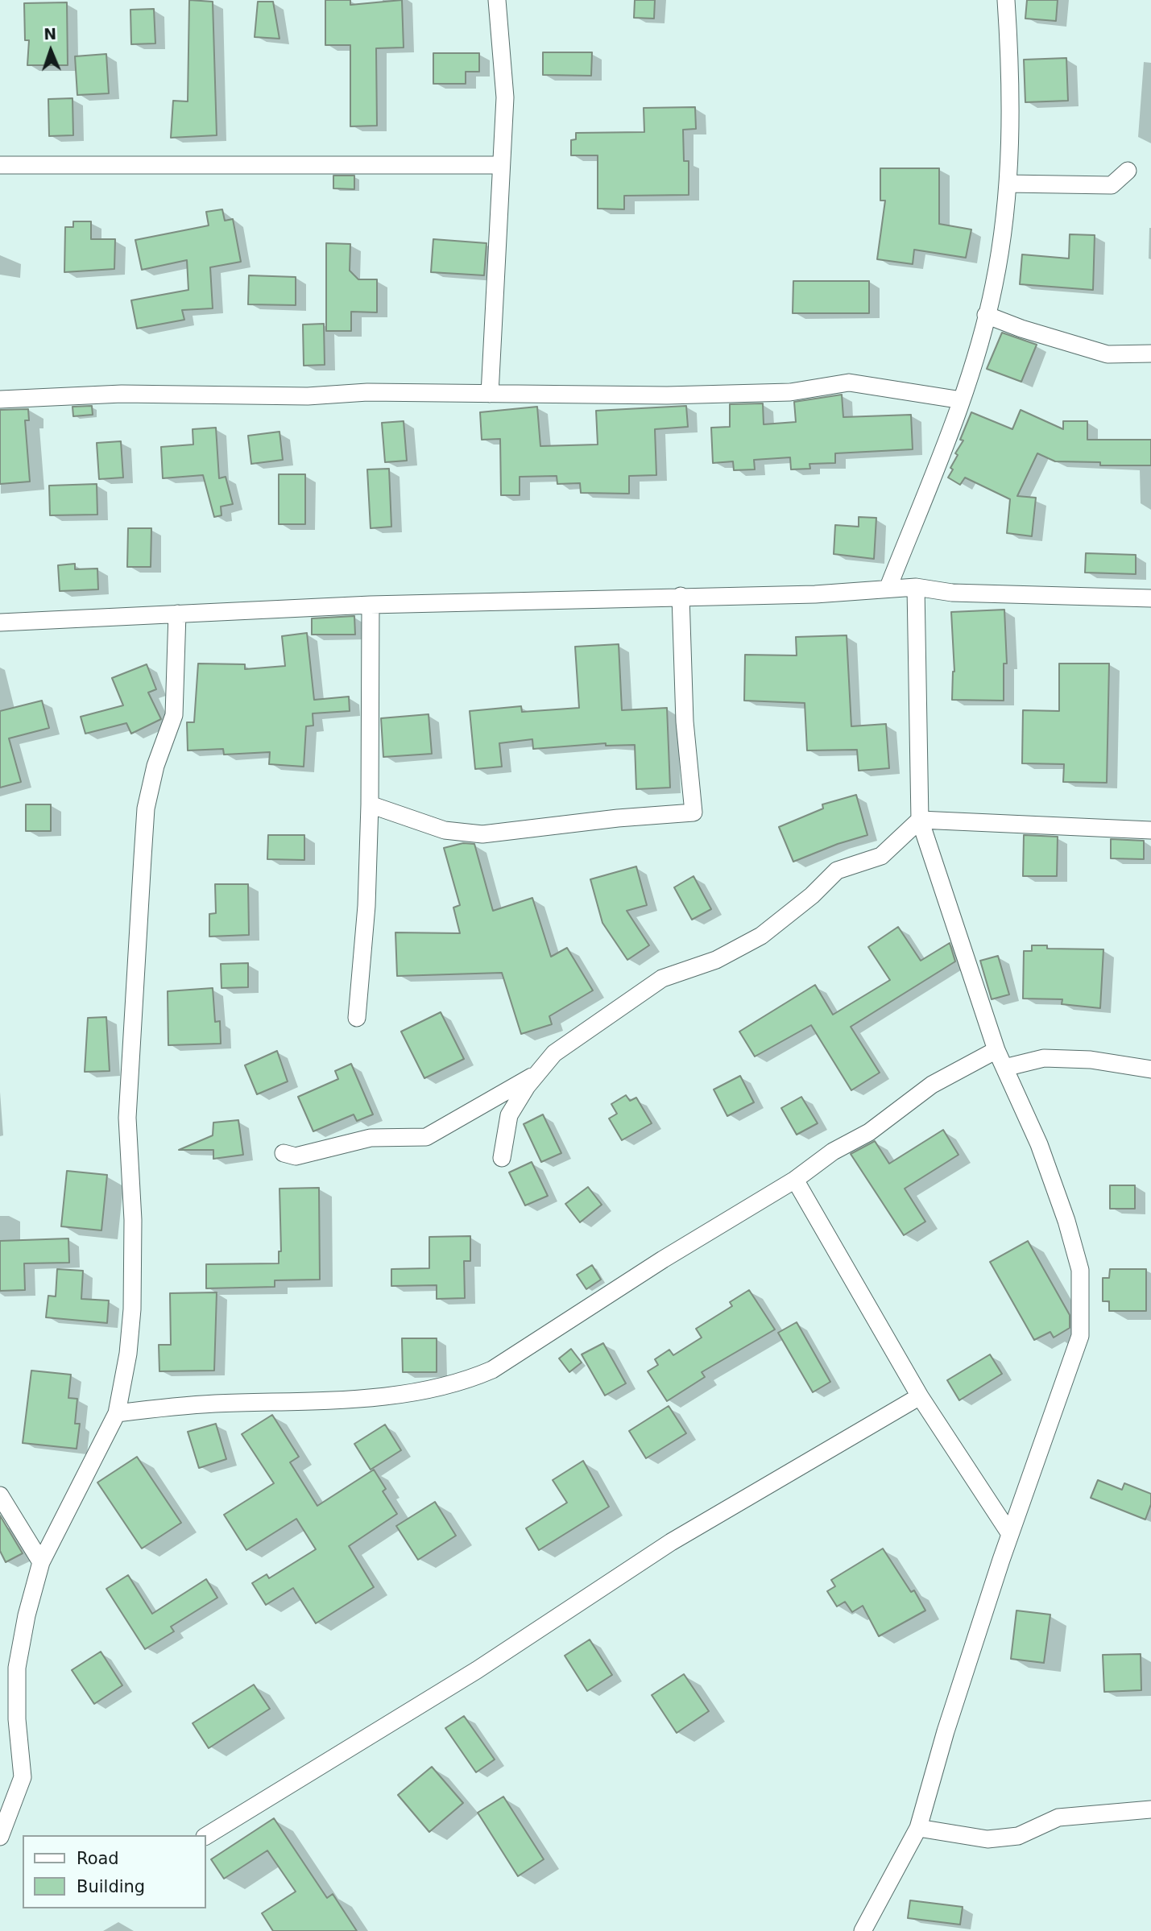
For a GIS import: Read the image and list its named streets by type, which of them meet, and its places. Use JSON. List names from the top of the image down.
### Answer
{
  "legend": ["Road", "Building"],
  "north": "top"
}
